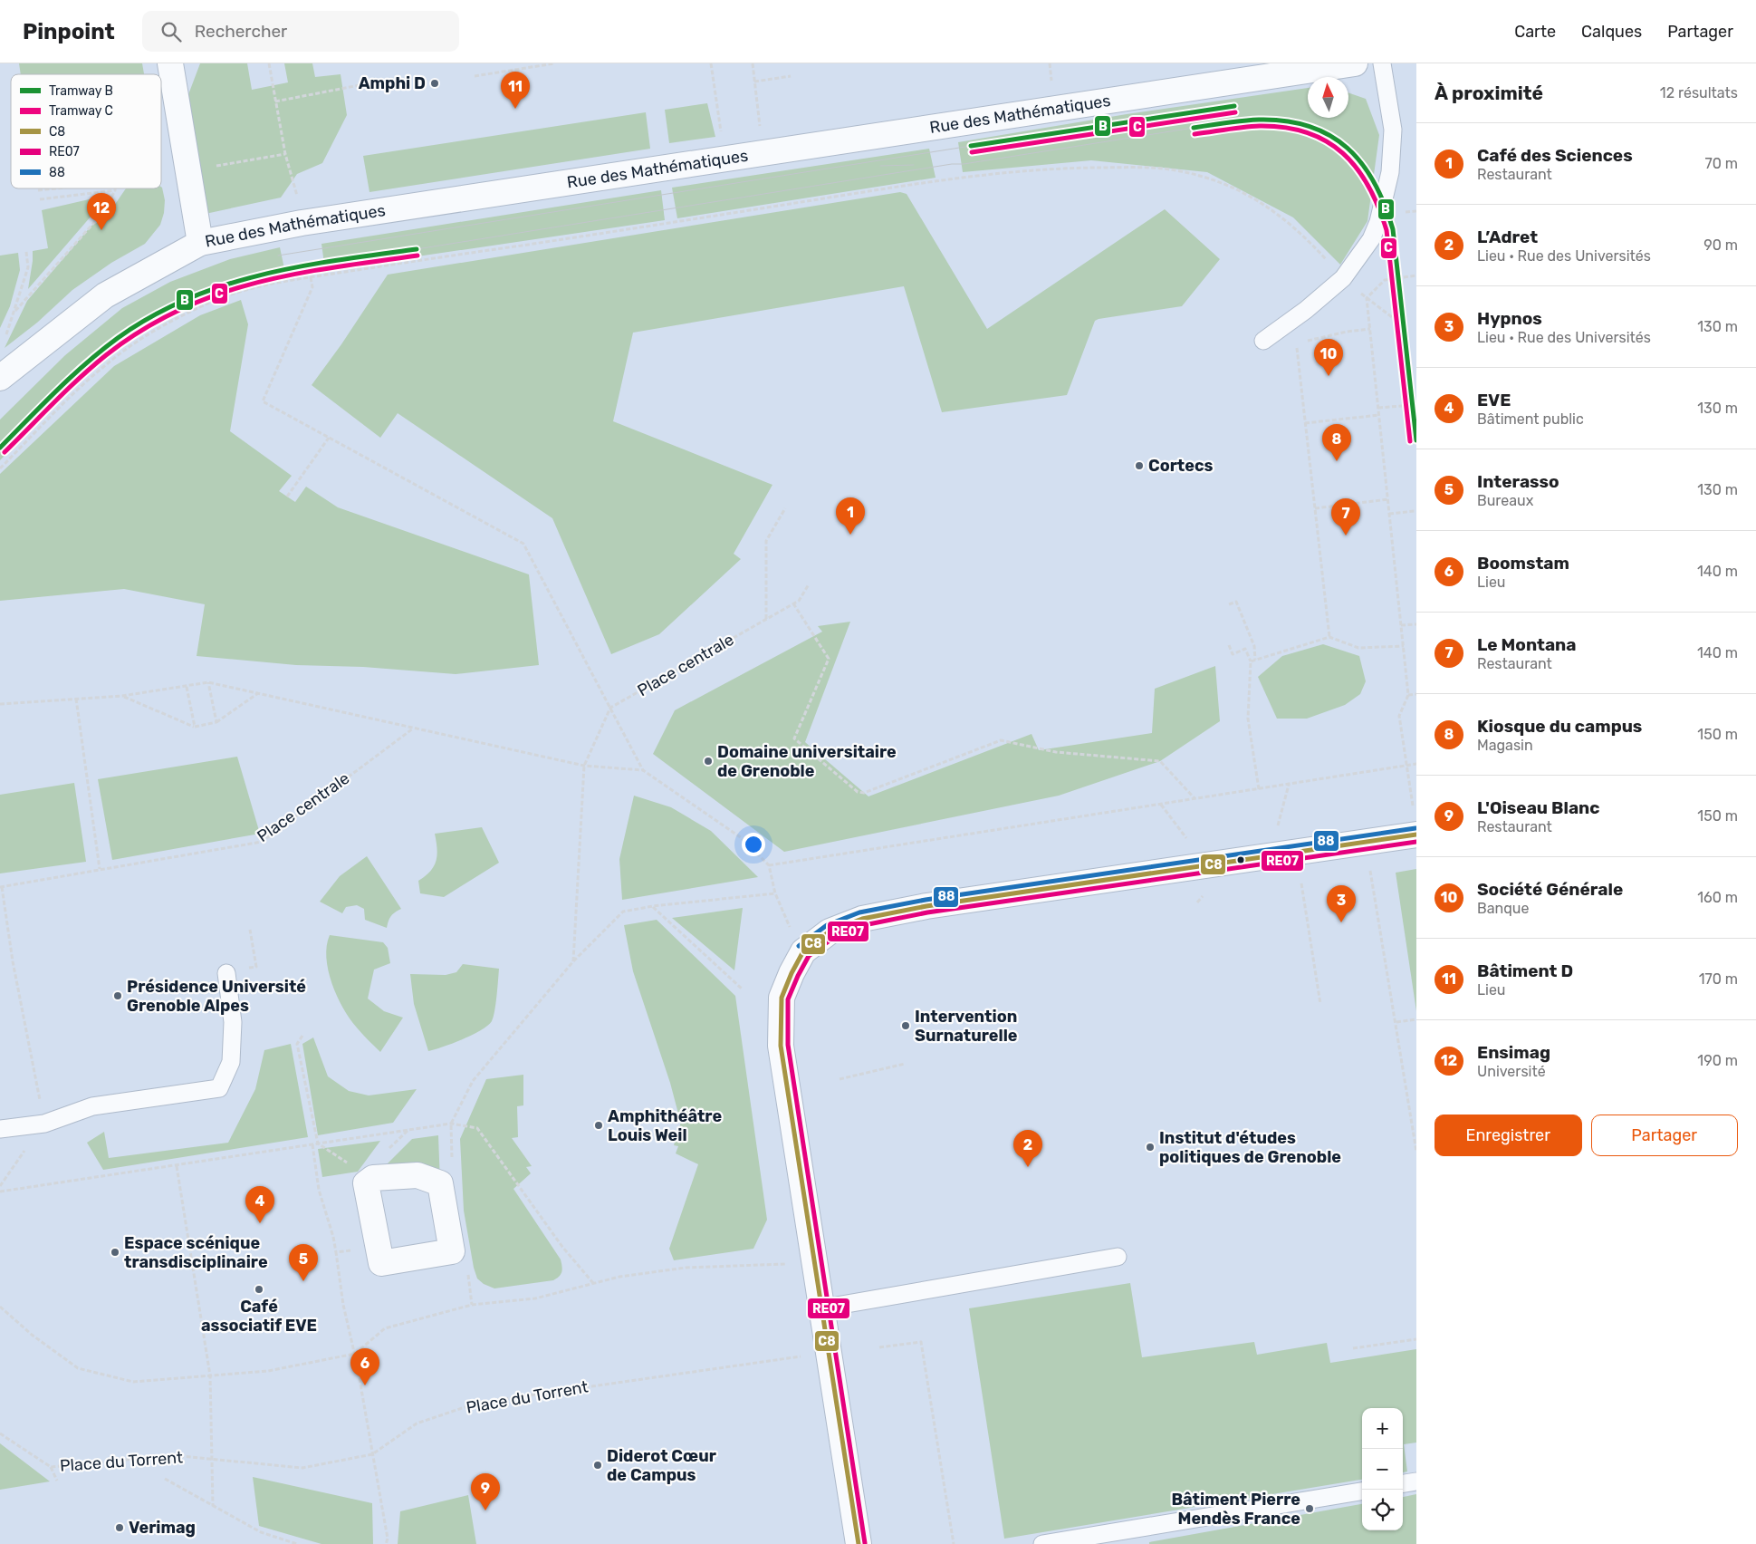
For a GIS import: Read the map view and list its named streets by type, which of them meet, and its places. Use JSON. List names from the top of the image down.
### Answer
{
  "streets": {
    "street": ["Rue des Mathématiques"],
    "path": ["Place centrale", "Place du Torrent"]
  },
  "places": [
    "Amphi D",
    "Cortecs",
    "Domaine universitaire de Grenoble",
    "Présidence Université Grenoble Alpes",
    "Intervention Surnaturelle",
    "Amphithéâtre Louis Weil",
    "Institut d'études politiques de Grenoble",
    "Espace scénique transdisciplinaire",
    "Café associatif EVE",
    "Diderot Cœur de Campus",
    "Bâtiment Pierre Mendès France",
    "Verimag"
  ],
  "lines": [
    "tram line B",
    "tram line C",
    "transit line 88",
    "transit line C8",
    "transit line RE07"
  ],
  "legend": [
    "Tramway B",
    "Tramway C",
    "C8",
    "RE07",
    "88"
  ],
  "north": "top",
  "page": {
    "header": "Pinpoint",
    "search": "Rechercher",
    "nav": ["Carte", "Calques", "Partager"],
    "heading": ["À proximité", "12 résultats"],
    "pins": [
      "11",
      "12",
      "10",
      "8",
      "1",
      "7",
      "3",
      "2",
      "4",
      "5",
      "6",
      "9"
    ],
    "list": [
      {
        "mark": "1",
        "name": "Café des Sciences",
        "note": "Restaurant",
        "value": "70 m"
      },
      {
        "mark": "2",
        "name": "L’Adret",
        "note": "Lieu · Rue des Universités",
        "value": "90 m"
      },
      {
        "mark": "3",
        "name": "Hypnos",
        "note": "Lieu · Rue des Universités",
        "value": "130 m"
      },
      {
        "mark": "4",
        "name": "EVE",
        "note": "Bâtiment public",
        "value": "130 m"
      },
      {
        "mark": "5",
        "name": "Interasso",
        "note": "Bureaux",
        "value": "130 m"
      },
      {
        "mark": "6",
        "name": "Boomstam",
        "note": "Lieu",
        "value": "140 m"
      },
      {
        "mark": "7",
        "name": "Le Montana",
        "note": "Restaurant",
        "value": "140 m"
      },
      {
        "mark": "8",
        "name": "Kiosque du campus",
        "note": "Magasin",
        "value": "150 m"
      },
      {
        "mark": "9",
        "name": "L'Oiseau Blanc",
        "note": "Restaurant",
        "value": "150 m"
      },
      {
        "mark": "10",
        "name": "Société Générale",
        "note": "Banque",
        "value": "160 m"
      },
      {
        "mark": "11",
        "name": "Bâtiment D",
        "note": "Lieu",
        "value": "170 m"
      },
      {
        "mark": "12",
        "name": "Ensimag",
        "note": "Université",
        "value": "190 m"
      }
    ],
    "buttons": ["Enregistrer", "Partager"],
    "map_buttons": ["+", "−"]
  }
}
